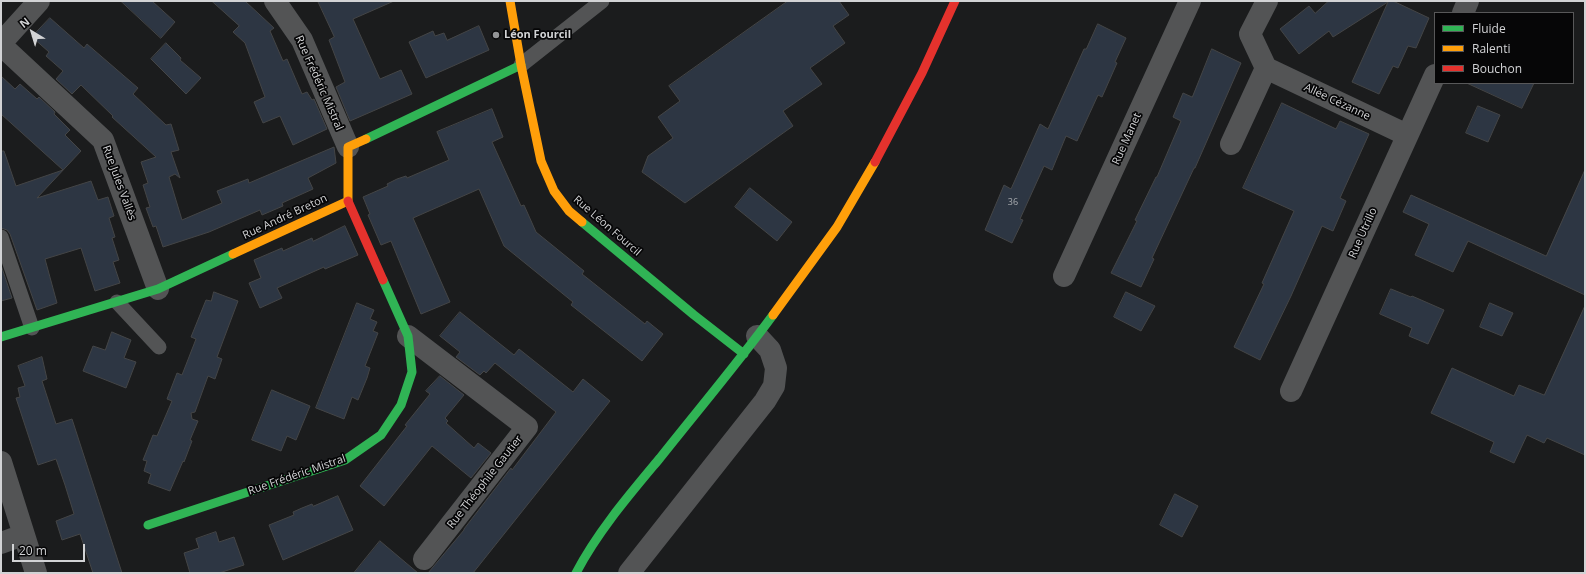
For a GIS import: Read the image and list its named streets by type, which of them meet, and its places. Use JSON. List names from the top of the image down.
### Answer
{
  "streets": {
    "street": [
      "Rue Frédéric Mistral",
      "Allée Cézanne",
      "Rue Manet",
      "Rue Jules Vallès",
      "Rue André Breton",
      "Rue Léon Fourcil",
      "Rue Utrillo",
      "Rue Théophile Gautier"
    ]
  },
  "crossings": [
    ["Rue Frédéric Mistral", "Rue André Breton"],
    ["Rue Frédéric Mistral", "Rue Théophile Gautier"],
    ["Allée Cézanne", "Rue Utrillo"],
    ["Rue Jules Vallès", "Rue André Breton"]
  ],
  "places": ["Léon Fourcil"],
  "house_numbers": ["36"],
  "legend": ["Fluide", "Ralenti", "Bouchon"],
  "scale_bar": "20 m",
  "north": "top left"
}
